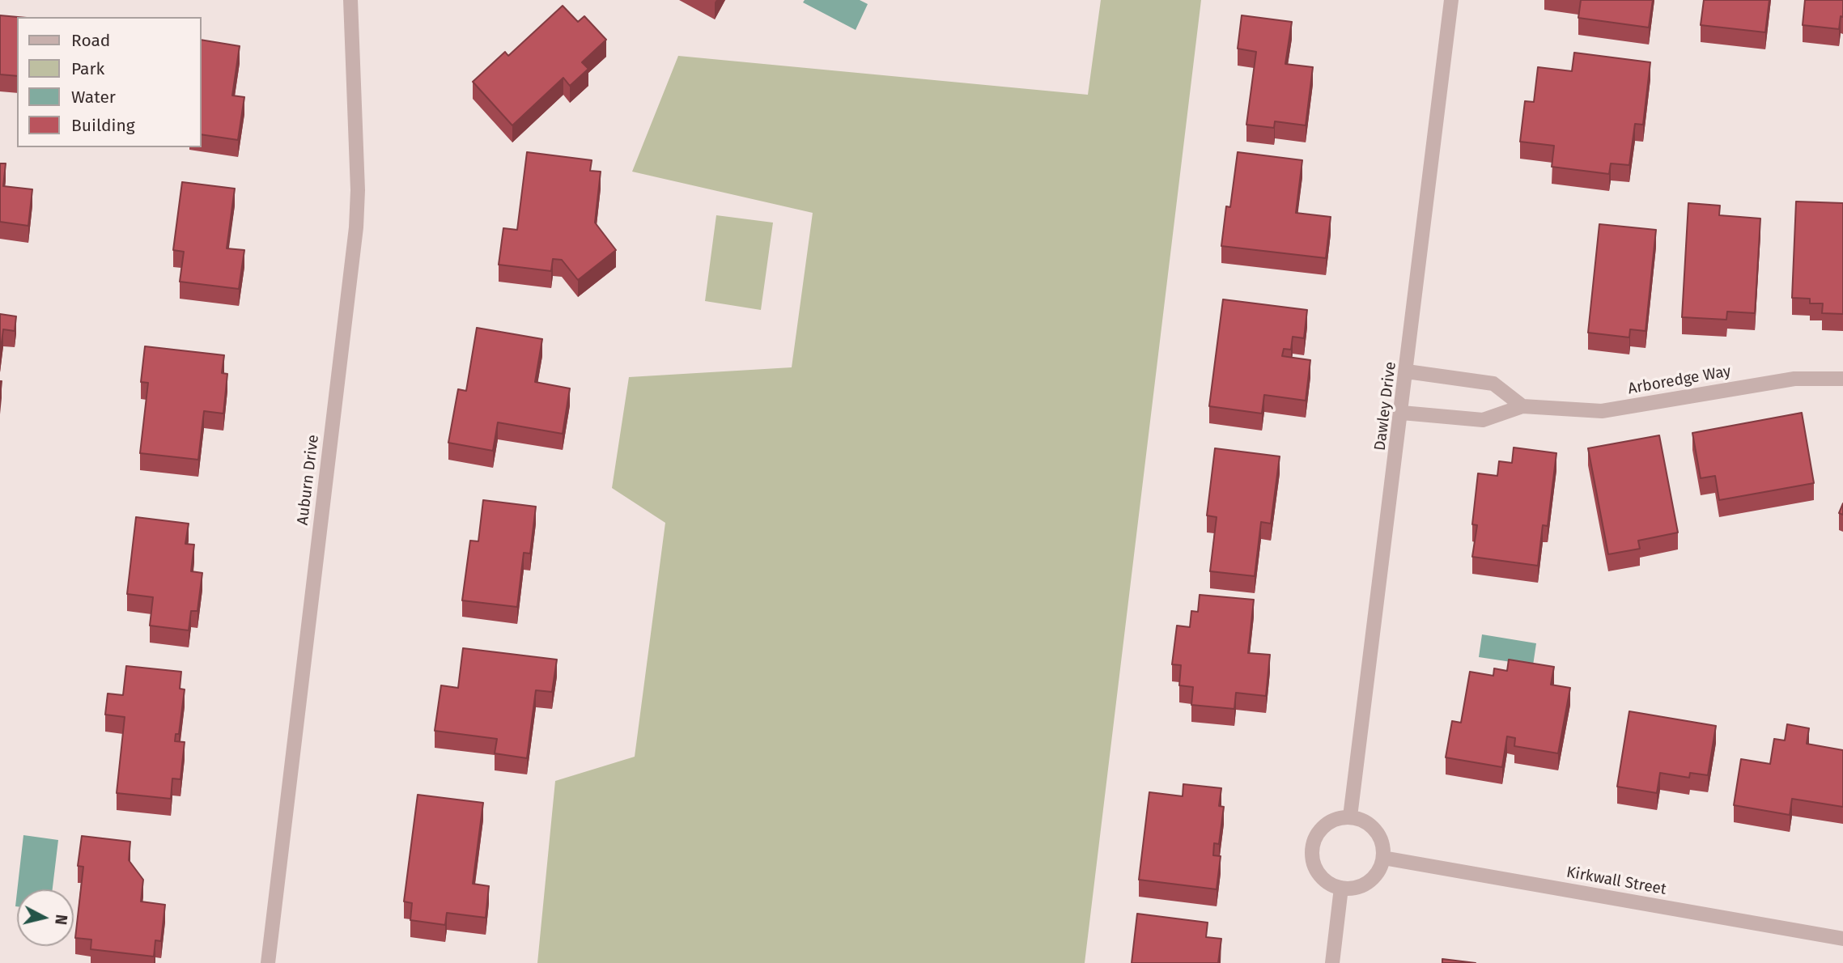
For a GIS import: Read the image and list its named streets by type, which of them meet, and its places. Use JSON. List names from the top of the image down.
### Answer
{
  "streets": {
    "street": [
      "Arboredge Way",
      "Dawley Drive",
      "Auburn Drive",
      "Kirkwall Street"
    ]
  },
  "crossings": [
    ["Arboredge Way", "Dawley Drive"],
    ["Dawley Drive", "Kirkwall Street"]
  ],
  "legend": [
    "Road",
    "Park",
    "Water",
    "Building"
  ],
  "north": "right"
}
